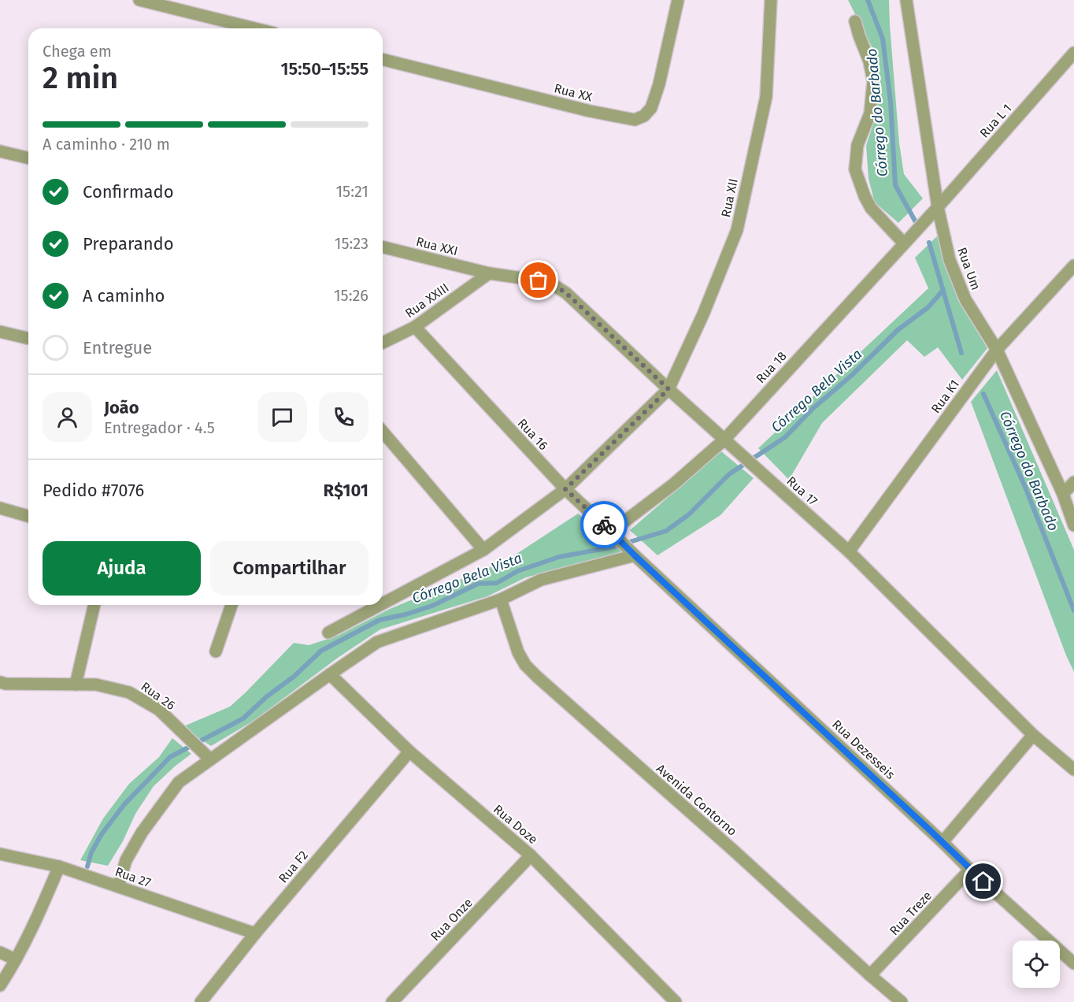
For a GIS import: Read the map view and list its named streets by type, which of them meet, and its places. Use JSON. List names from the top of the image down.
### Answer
{
  "streets": {
    "street": [
      "Rua XX",
      "Rua L 1",
      "Rua XII",
      "Rua XXI",
      "Rua Um",
      "Rua XXIII",
      "Rua 18",
      "Rua K1",
      "Rua 16",
      "Rua 17",
      "Rua 26",
      "Rua Dezesseis",
      "Avenida Contorno",
      "Rua Doze",
      "Rua F2",
      "Rua 27",
      "Rua Treze",
      "Rua Onze"
    ]
  },
  "crossings": [
    ["Rua L 1", "Rua Um"],
    ["Rua L 1", "Rua 18"],
    ["Rua XII", "Rua 17"],
    ["Rua XXI", "Rua XXIII"],
    ["Rua XXI", "Rua 17"],
    ["Rua Um", "Rua 18"],
    ["Rua Um", "Rua K1"],
    ["Rua XXIII", "Rua 16"],
    ["Rua XXIII", "Rua 17"],
    ["Rua 18", "Rua 16"],
    ["Rua 18", "Rua 17"],
    ["Rua K1", "Rua 17"],
    ["Rua 16", "Rua Dezesseis"],
    ["Rua Dezesseis", "Rua Treze"],
    ["Avenida Contorno", "Rua Treze"],
    ["Rua Doze", "Rua F2"],
    ["Rua Doze", "Rua Onze"],
    ["Rua F2", "Rua 27"]
  ],
  "water": ["Córrego do Barbado", "Córrego Bela Vista"],
  "page": {
    "heading": ["2 min", "Chega em", "15:50–15:55"],
    "panel": [
      "João",
      "Entregador · 4.5",
      "Pedido #7076",
      "R$101"
    ],
    "bar": "A caminho · 210 m",
    "list": [
      ["Confirmado", "15:21"],
      ["Preparando", "15:23"],
      ["A caminho", "15:26"],
      "Entregue"
    ],
    "buttons": ["Ajuda", "Compartilhar"]
  }
}
